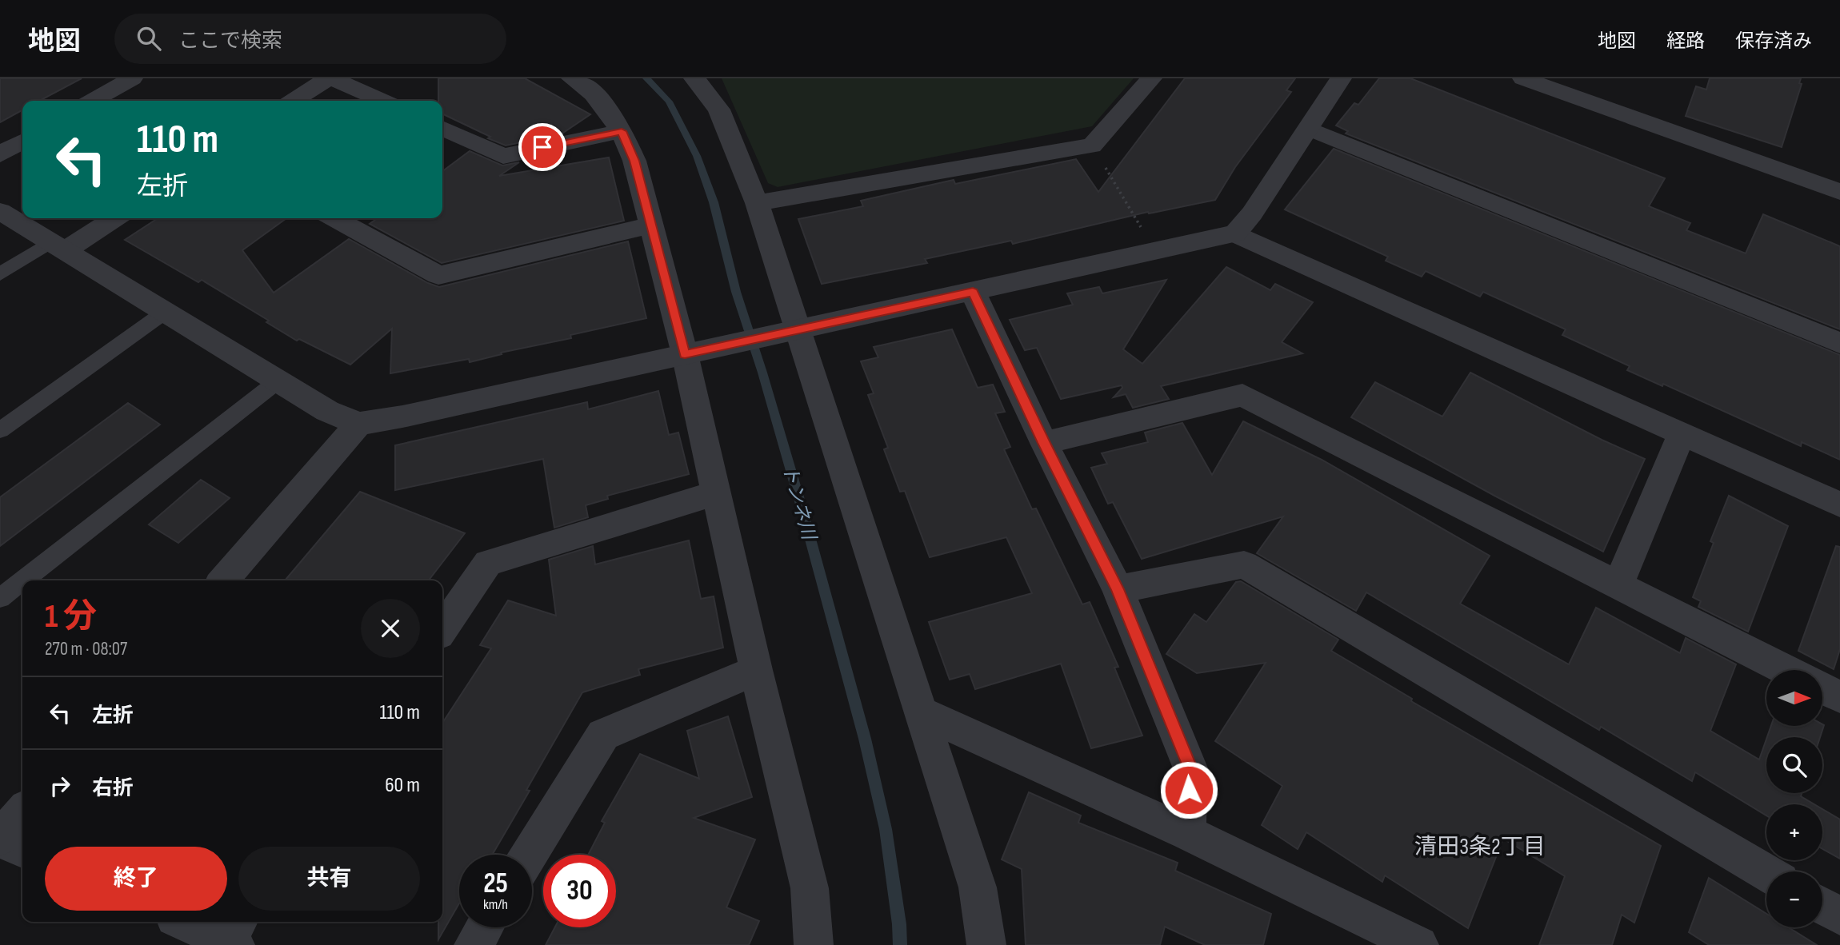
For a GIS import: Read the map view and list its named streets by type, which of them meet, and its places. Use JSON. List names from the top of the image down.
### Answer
{
  "districts": ["清田3条2丁目"],
  "water": ["トンネ川"],
  "north": "right",
  "page": {
    "header": "地図",
    "search": "ここで検索",
    "nav": ["地図", "経路", "保存済み"],
    "turn": ["110 m", "左折"],
    "heading": ["1 分", "270 m · 08:07"],
    "map_buttons": ["+", "−"],
    "list": [
      {
        "name": "左折",
        "value": "110 m"
      },
      {
        "name": "右折",
        "value": "60 m"
      }
    ],
    "buttons": ["終了", "共有"],
    "speed": "25 km/h",
    "limit": "30"
  }
}
